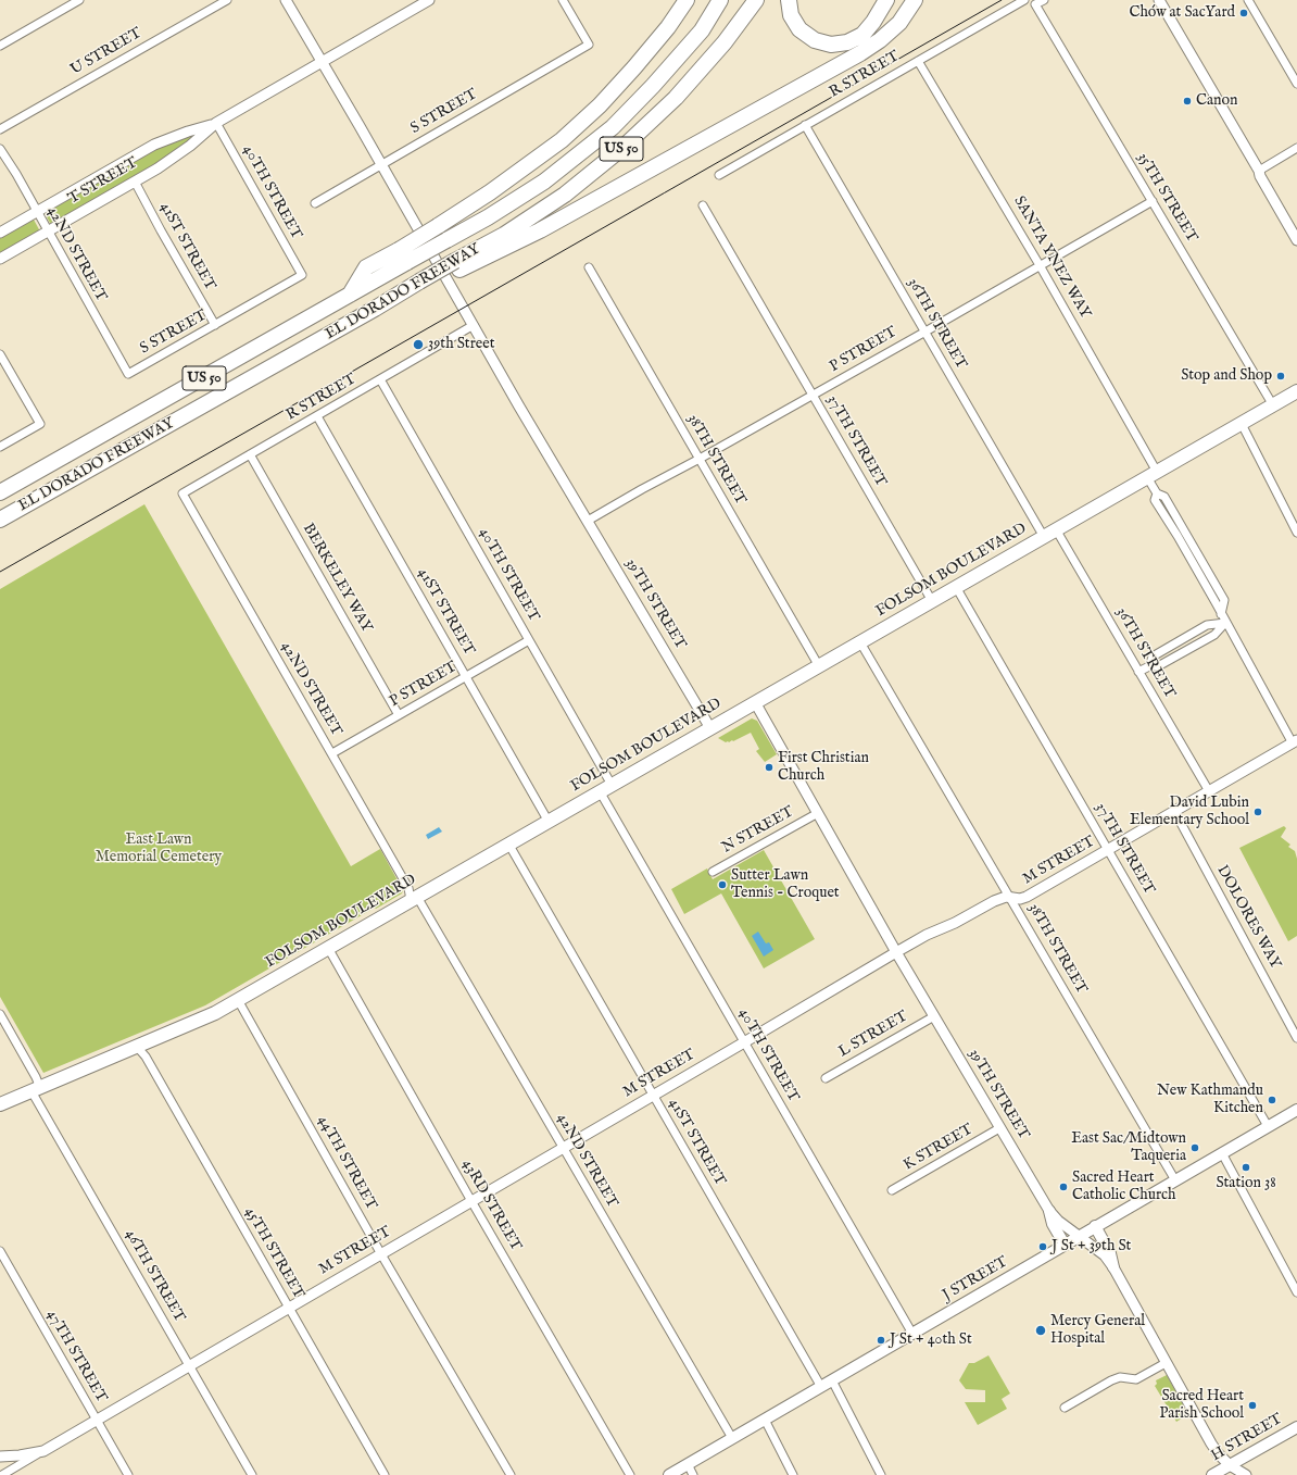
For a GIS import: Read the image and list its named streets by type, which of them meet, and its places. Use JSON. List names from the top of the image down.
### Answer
{
  "streets": {
    "highway": ["US 50", "EL DORADO FREEWAY"],
    "main road": ["FOLSOM BOULEVARD", "J STREET", "H STREET"],
    "street": [
      "U STREET",
      "R STREET",
      "S STREET",
      "T STREET",
      "40TH STREET",
      "35TH STREET",
      "41ST STREET",
      "42ND STREET",
      "SANTA YNEZ WAY",
      "36TH STREET",
      "P STREET",
      "37TH STREET",
      "38TH STREET",
      "BERKELEY WAY",
      "39TH STREET",
      "N STREET",
      "M STREET",
      "DOLORES WAY",
      "L STREET",
      "K STREET",
      "44TH STREET",
      "43RD STREET",
      "45TH STREET",
      "46TH STREET",
      "47TH STREET"
    ]
  },
  "crossings": [
    ["R STREET", "40TH STREET"],
    ["R STREET", "41ST STREET"],
    ["R STREET", "42ND STREET"],
    ["R STREET", "SANTA YNEZ WAY"],
    ["R STREET", "36TH STREET"],
    ["R STREET", "BERKELEY WAY"],
    ["R STREET", "39TH STREET"],
    ["S STREET", "40TH STREET"],
    ["S STREET", "41ST STREET"],
    ["S STREET", "42ND STREET"],
    ["S STREET", "39TH STREET"],
    ["T STREET", "40TH STREET"],
    ["T STREET", "41ST STREET"],
    ["T STREET", "42ND STREET"],
    ["T STREET", "39TH STREET"],
    ["40TH STREET", "P STREET"],
    ["40TH STREET", "FOLSOM BOULEVARD"],
    ["40TH STREET", "M STREET"],
    ["40TH STREET", "J STREET"],
    ["35TH STREET", "P STREET"],
    ["35TH STREET", "FOLSOM BOULEVARD"],
    ["41ST STREET", "P STREET"],
    ["41ST STREET", "FOLSOM BOULEVARD"],
    ["41ST STREET", "M STREET"],
    ["41ST STREET", "J STREET"],
    ["42ND STREET", "P STREET"],
    ["42ND STREET", "FOLSOM BOULEVARD"],
    ["42ND STREET", "M STREET"],
    ["42ND STREET", "J STREET"],
    ["SANTA YNEZ WAY", "P STREET"],
    ["SANTA YNEZ WAY", "FOLSOM BOULEVARD"],
    ["SANTA YNEZ WAY", "M STREET"],
    ["36TH STREET", "P STREET"],
    ["36TH STREET", "FOLSOM BOULEVARD"],
    ["36TH STREET", "M STREET"],
    ["P STREET", "37TH STREET"],
    ["P STREET", "38TH STREET"],
    ["P STREET", "BERKELEY WAY"],
    ["P STREET", "39TH STREET"],
    ["37TH STREET", "FOLSOM BOULEVARD"],
    ["37TH STREET", "M STREET"],
    ["37TH STREET", "J STREET"],
    ["38TH STREET", "FOLSOM BOULEVARD"],
    ["38TH STREET", "M STREET"],
    ["38TH STREET", "J STREET"],
    ["FOLSOM BOULEVARD", "39TH STREET"],
    ["FOLSOM BOULEVARD", "44TH STREET"],
    ["FOLSOM BOULEVARD", "43RD STREET"],
    ["FOLSOM BOULEVARD", "45TH STREET"],
    ["FOLSOM BOULEVARD", "46TH STREET"],
    ["39TH STREET", "N STREET"],
    ["39TH STREET", "M STREET"],
    ["39TH STREET", "L STREET"],
    ["39TH STREET", "K STREET"],
    ["39TH STREET", "J STREET"],
    ["39TH STREET", "H STREET"],
    ["M STREET", "DOLORES WAY"],
    ["M STREET", "44TH STREET"],
    ["M STREET", "43RD STREET"],
    ["M STREET", "45TH STREET"],
    ["M STREET", "46TH STREET"],
    ["M STREET", "47TH STREET"]
  ],
  "parks": ["East Lawn Memorial Cemetery"],
  "places": [
    "Chów at SacYard",
    "Canon",
    "39th Street",
    "Stop and Shop",
    "First Christian Church",
    "David Lubin Elementary School",
    "Sutter Lawn Tennis - Croquet",
    "New Kathmandu Kitchen",
    "East Sac/Midtown Taqueria",
    "Station 38",
    "Sacred Heart Catholic Church",
    "J St + 39th St",
    "Mercy General Hospital",
    "J St + 40th St",
    "Sacred Heart Parish School"
  ]
}
